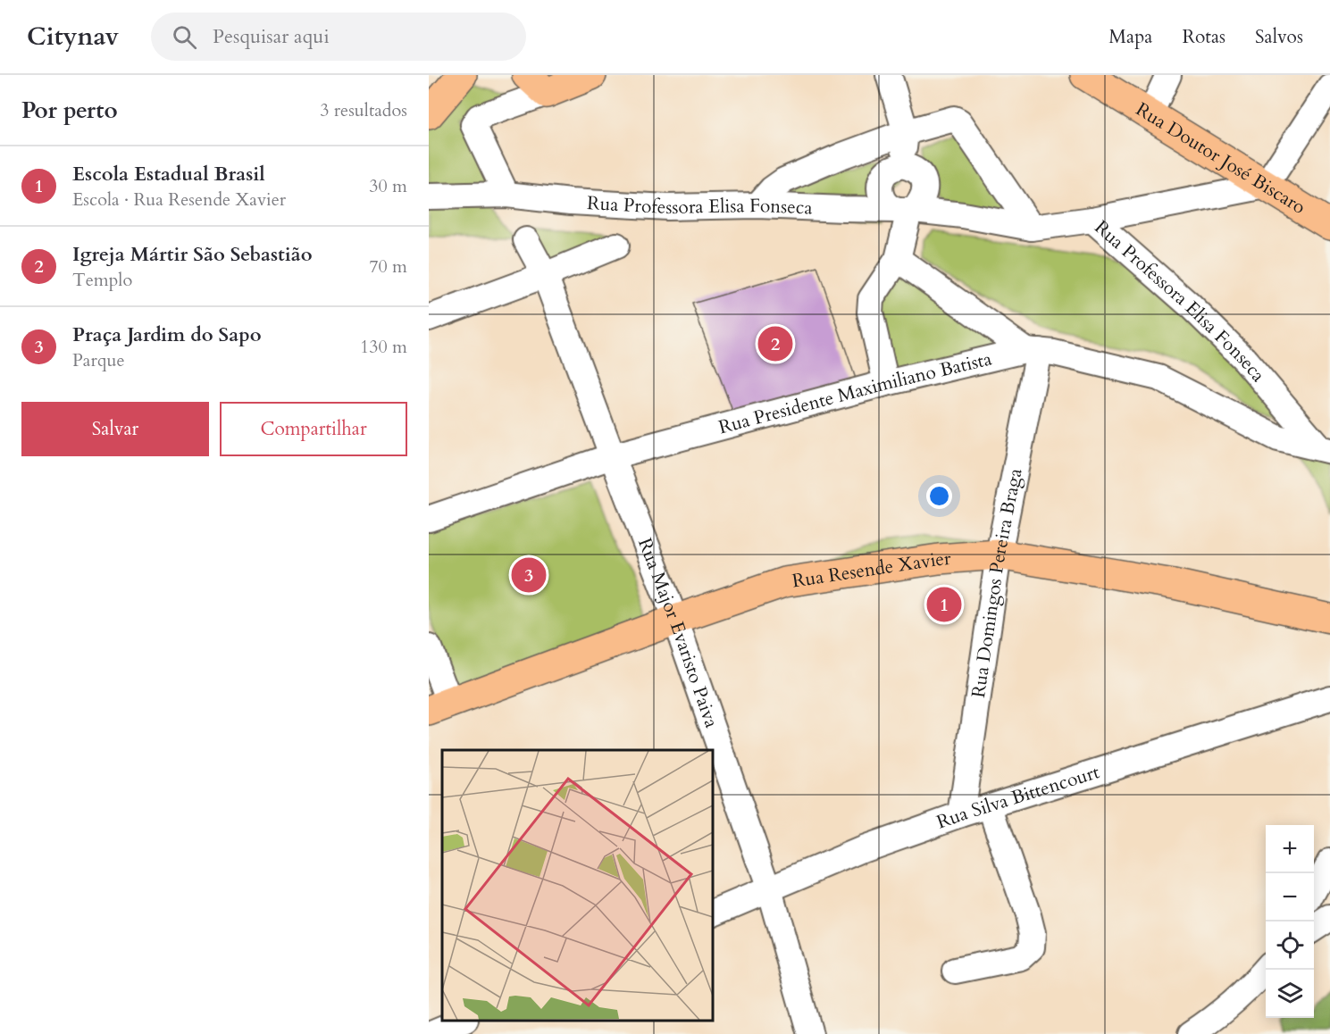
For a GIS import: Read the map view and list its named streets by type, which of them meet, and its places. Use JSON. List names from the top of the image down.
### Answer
{
  "streets": {
    "main road": ["Rua Doutor José Biscaro", "Rua Resende Xavier"],
    "street": [
      "Rua Professora Elisa Fonseca",
      "Rua Presidente Maximiliano Batista",
      "Rua Domingos Pereira Braga",
      "Rua Major Evaristo Paiva",
      "Rua Silva Bittencourt"
    ]
  },
  "crossings": [
    ["Rua Professora Elisa Fonseca", "Rua Presidente Maximiliano Batista"],
    ["Rua Presidente Maximiliano Batista", "Rua Domingos Pereira Braga"],
    ["Rua Presidente Maximiliano Batista", "Rua Major Evaristo Paiva"],
    ["Rua Resende Xavier", "Rua Domingos Pereira Braga"],
    ["Rua Resende Xavier", "Rua Major Evaristo Paiva"],
    ["Rua Domingos Pereira Braga", "Rua Silva Bittencourt"],
    ["Rua Major Evaristo Paiva", "Rua Silva Bittencourt"]
  ],
  "page": {
    "header": "Citynav",
    "search": "Pesquisar aqui",
    "nav": ["Mapa", "Rotas", "Salvos"],
    "heading": ["Por perto", "3 resultados"],
    "list": [
      {
        "mark": "1",
        "name": "Escola Estadual Brasil",
        "note": "Escola · Rua Resende Xavier",
        "value": "30 m"
      },
      {
        "mark": "2",
        "name": "Igreja Mártir São Sebastião",
        "note": "Templo",
        "value": "70 m"
      },
      {
        "mark": "3",
        "name": "Praça Jardim do Sapo",
        "note": "Parque",
        "value": "130 m"
      }
    ],
    "pins": ["2", "3", "1"],
    "buttons": ["Salvar", "Compartilhar"],
    "map_buttons": ["+", "−"]
  }
}
